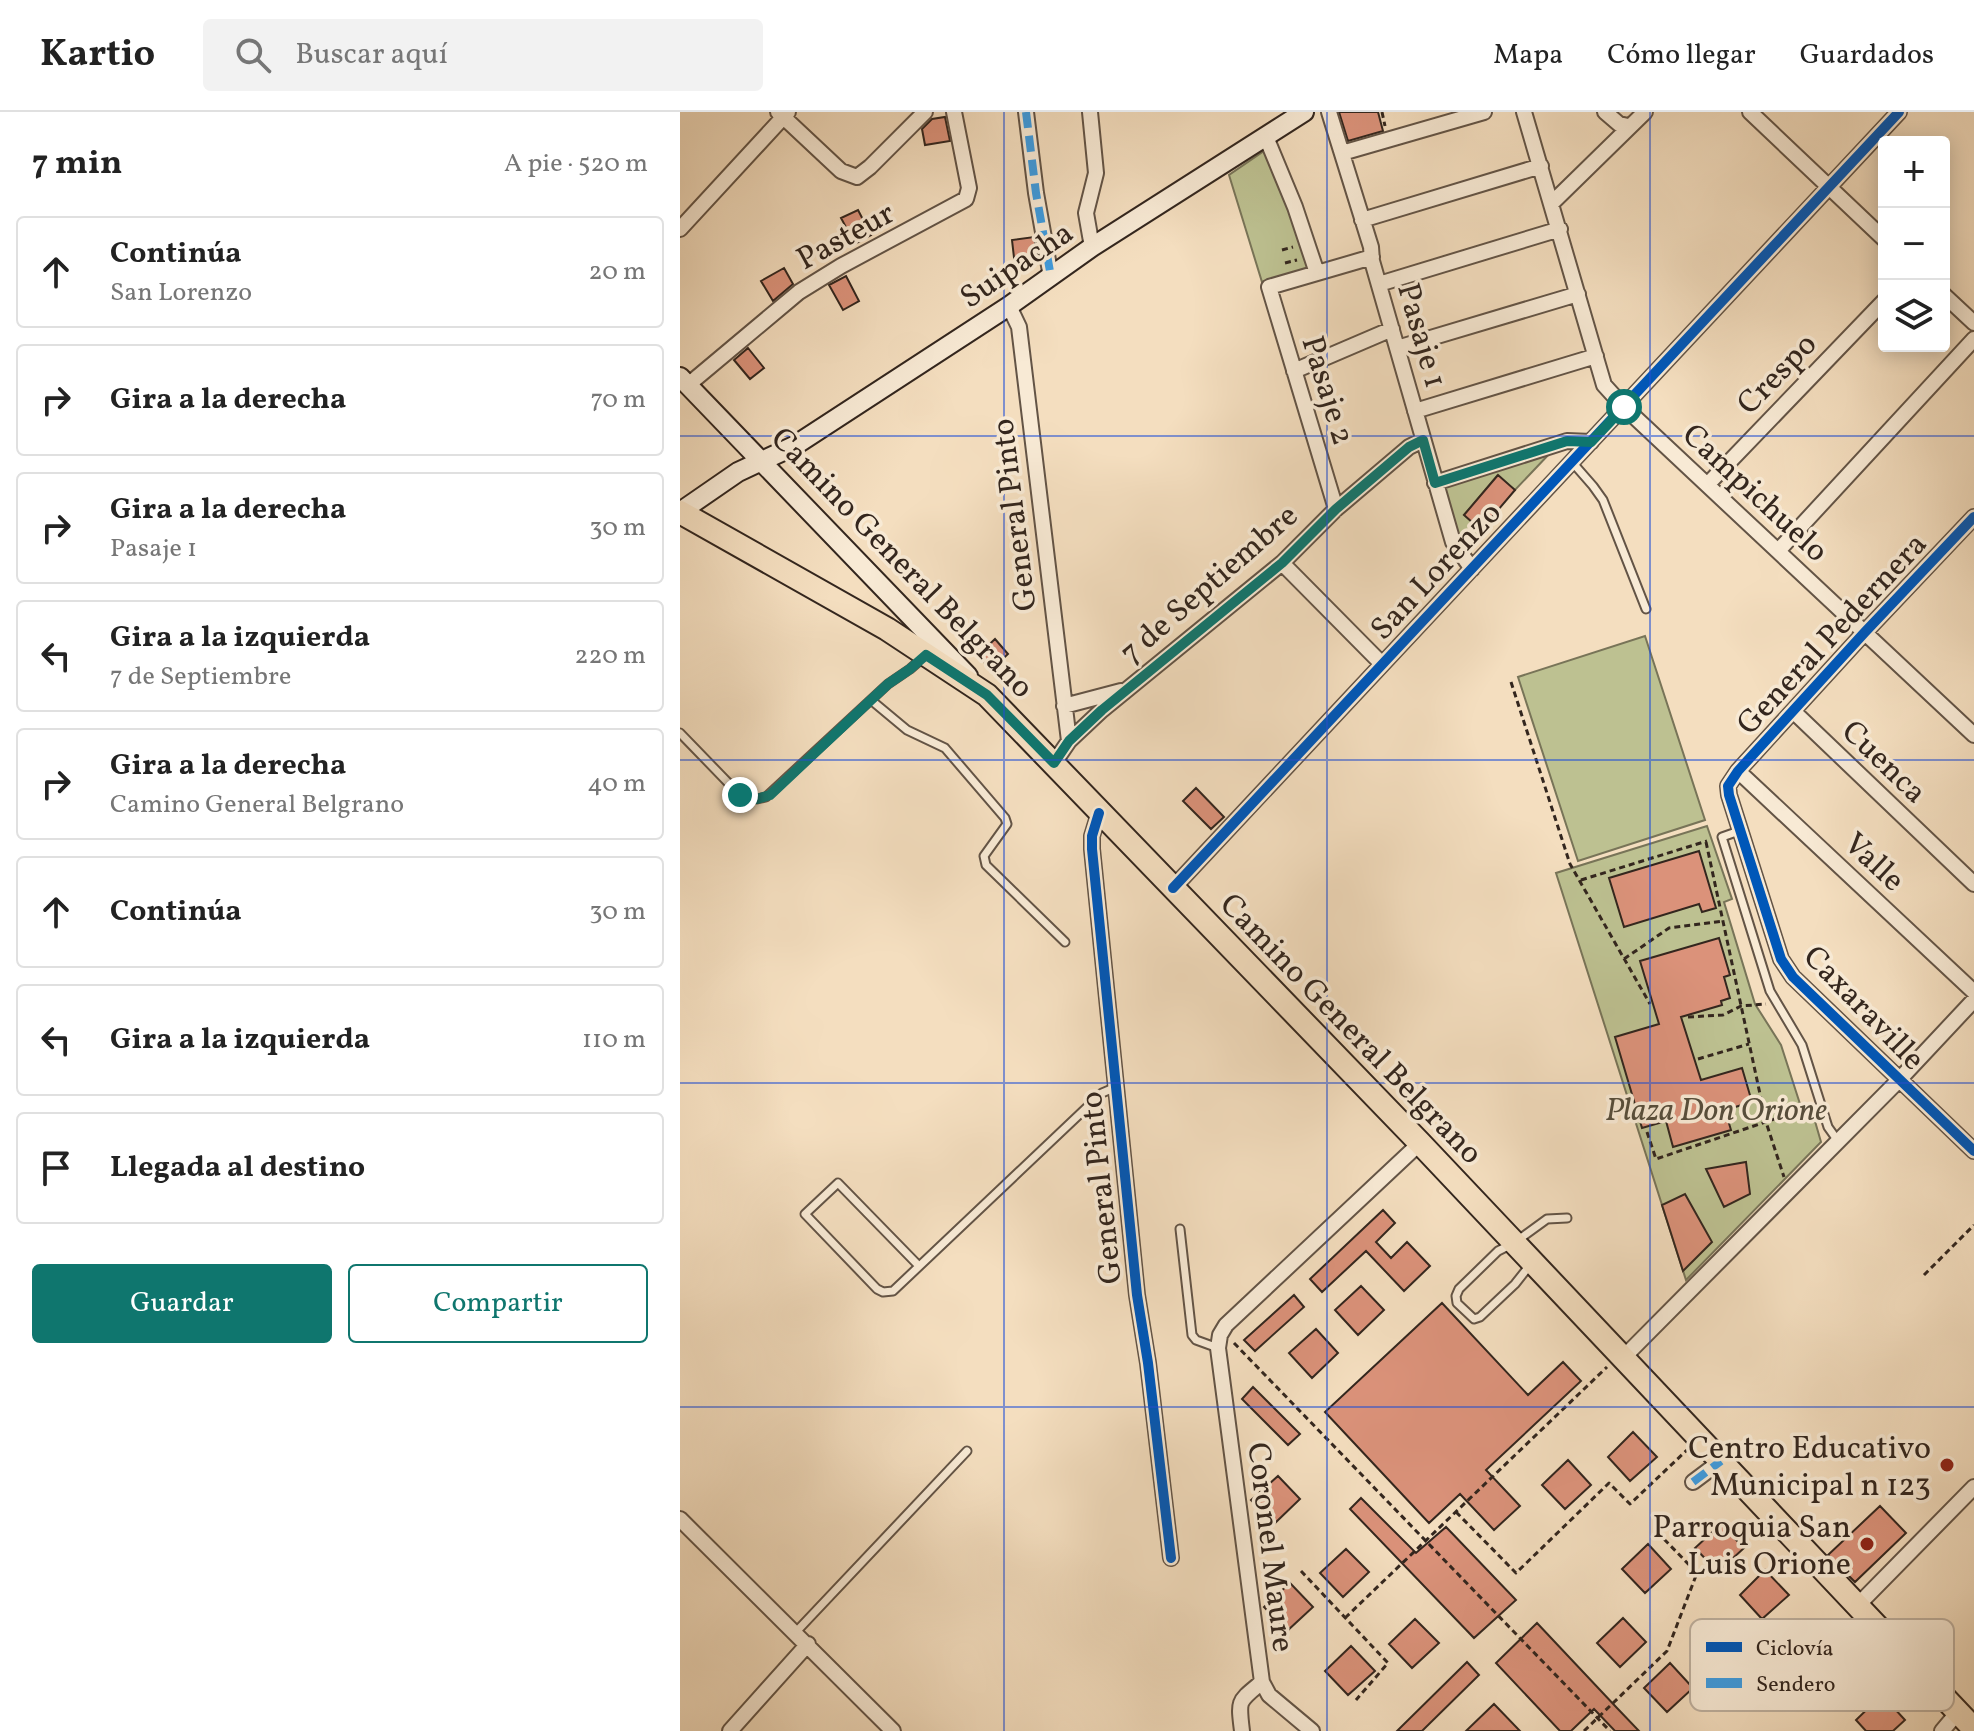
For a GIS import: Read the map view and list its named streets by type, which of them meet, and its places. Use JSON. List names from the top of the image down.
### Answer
{
  "streets": {
    "main road": ["Camino General Belgrano"],
    "street": [
      "Pasteur",
      "Suipacha",
      "Pasaje 1",
      "Crespo",
      "Pasaje 2",
      "Campichuelo",
      "General Pinto",
      "San Lorenzo",
      "7 de Septiembre",
      "General Pedernera",
      "Cuenca",
      "Valle",
      "Caxaraville",
      "Coronel Maure"
    ]
  },
  "crossings": [
    ["Pasteur", "Camino General Belgrano"],
    ["Suipacha", "General Pinto"],
    ["Suipacha", "Camino General Belgrano"],
    ["Pasaje 1", "San Lorenzo"],
    ["Pasaje 1", "7 de Septiembre"],
    ["Crespo", "Campichuelo"],
    ["Pasaje 2", "7 de Septiembre"],
    ["Campichuelo", "San Lorenzo"],
    ["Campichuelo", "General Pedernera"],
    ["General Pinto", "Camino General Belgrano"],
    ["General Pinto", "7 de Septiembre"],
    ["Camino General Belgrano", "San Lorenzo"],
    ["General Pedernera", "Cuenca"],
    ["General Pedernera", "Valle"],
    ["General Pedernera", "Caxaraville"]
  ],
  "parks": ["Plaza Don Orione"],
  "places": ["Centro Educativo Municipal n 123", "Parroquia San Luis Orione"],
  "legend": ["Ciclovía", "Sendero"],
  "page": {
    "header": "Kartio",
    "search": "Buscar aquí",
    "nav": ["Mapa", "Cómo llegar", "Guardados"],
    "heading": ["7 min", "A pie · 520 m"],
    "map_buttons": ["+", "−"],
    "list": [
      ["Continúa", "San Lorenzo", "20 m"],
      ["Gira a la derecha", "70 m"],
      ["Gira a la derecha", "Pasaje 1", "30 m"],
      ["Gira a la izquierda", "7 de Septiembre", "220 m"],
      ["Gira a la derecha", "Camino General Belgrano", "40 m"],
      ["Continúa", "30 m"],
      ["Gira a la izquierda", "110 m"],
      "Llegada al destino"
    ],
    "buttons": ["Guardar", "Compartir"]
  }
}
